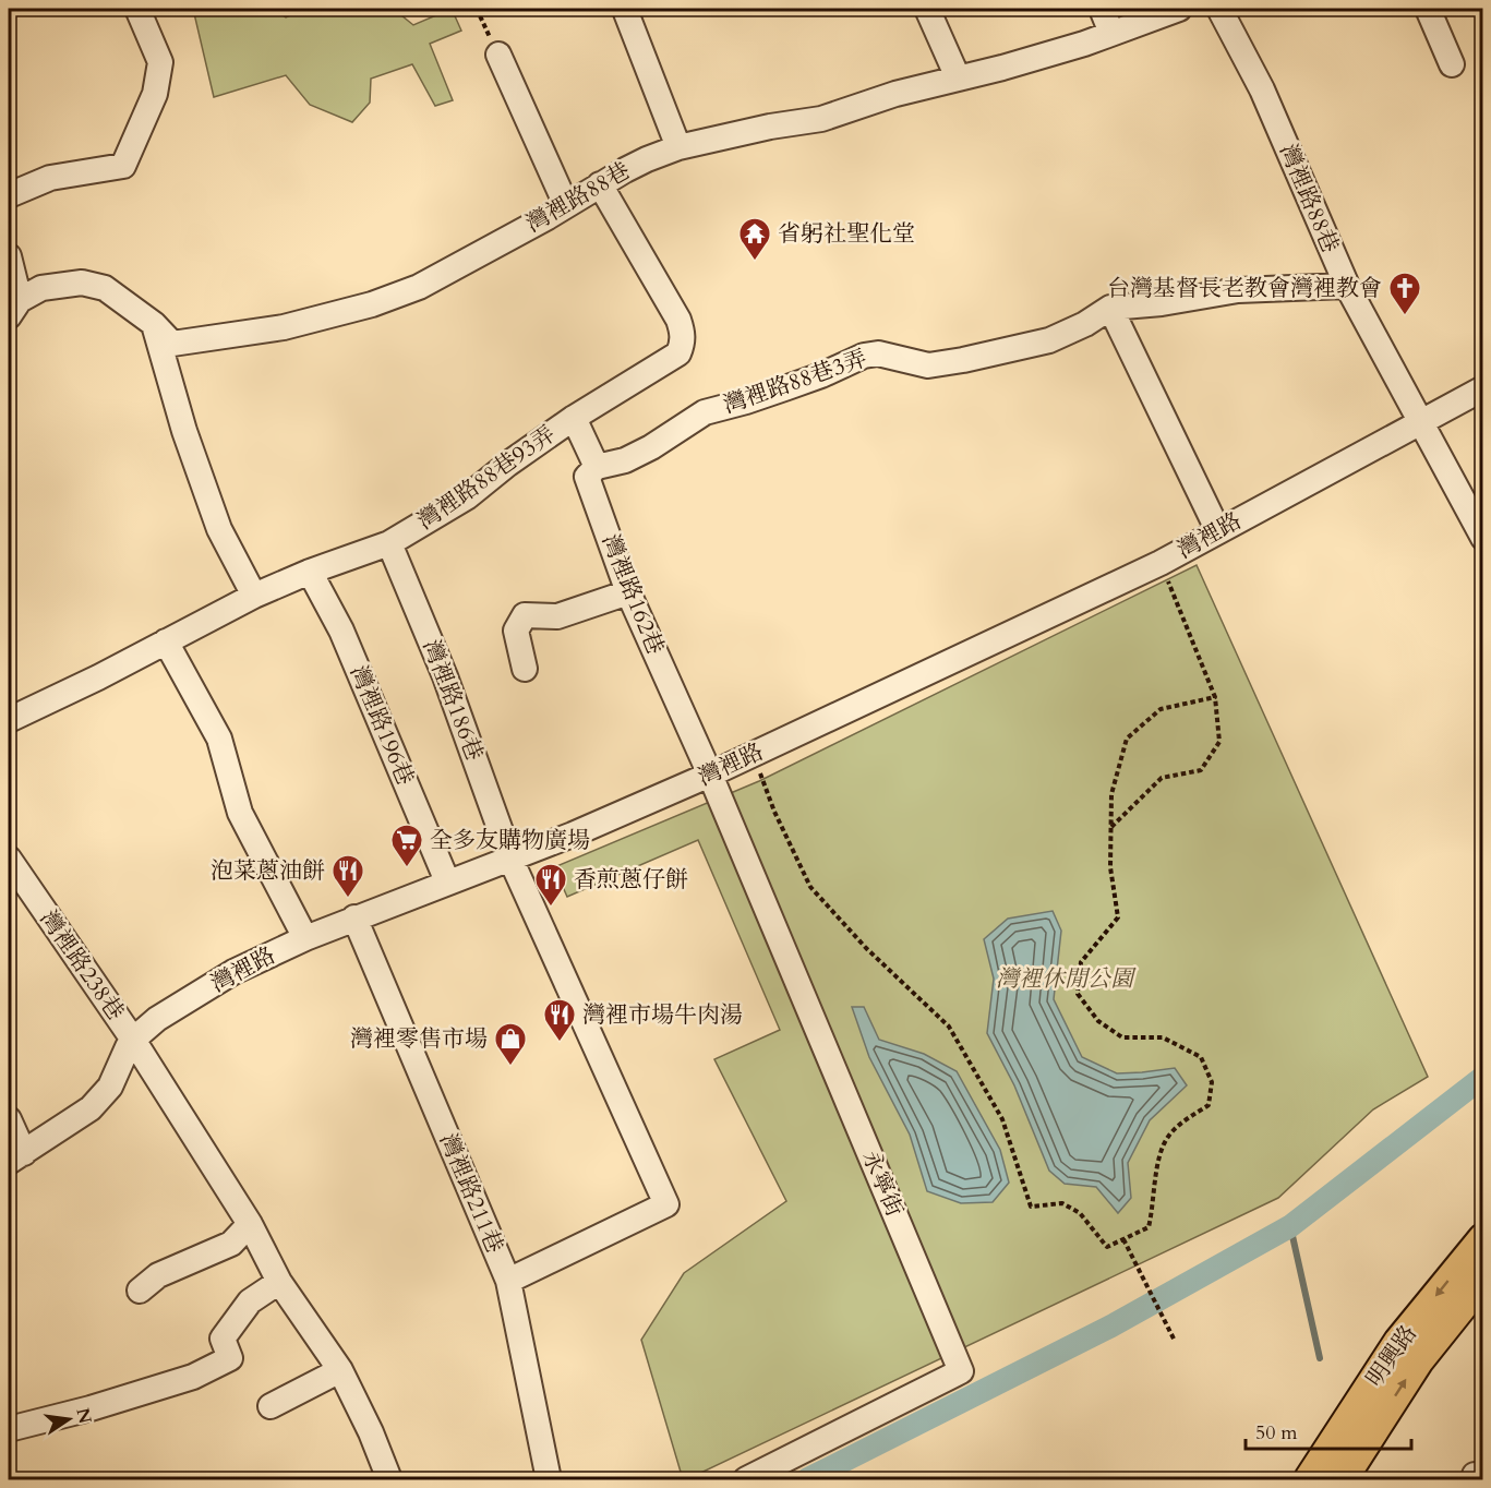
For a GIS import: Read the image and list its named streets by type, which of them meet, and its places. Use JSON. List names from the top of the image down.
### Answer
{
  "streets": {
    "main road": ["明興路"],
    "street": [
      "灣裡路88巷",
      "灣裡路88巷3弄",
      "灣裡路88巷93弄",
      "灣裡路",
      "灣裡路162巷",
      "灣裡路186巷",
      "灣裡路196巷",
      "灣裡路238巷",
      "永寧街",
      "灣裡路211巷"
    ]
  },
  "crossings": [
    ["灣裡路88巷", "灣裡路88巷3弄"],
    ["灣裡路88巷", "灣裡路88巷93弄"],
    ["灣裡路88巷", "灣裡路"],
    ["灣裡路88巷3弄", "灣裡路162巷"],
    ["灣裡路88巷93弄", "灣裡路186巷"],
    ["灣裡路88巷93弄", "灣裡路196巷"],
    ["灣裡路", "灣裡路162巷"],
    ["灣裡路", "灣裡路186巷"],
    ["灣裡路", "灣裡路196巷"],
    ["灣裡路", "灣裡路238巷"],
    ["灣裡路", "永寧街"],
    ["灣裡路", "灣裡路211巷"],
    ["灣裡路162巷", "永寧街"],
    ["灣裡路186巷", "灣裡路211巷"]
  ],
  "parks": ["灣裡休閒公園"],
  "places": {
    "temple": ["省躬社聖化堂"],
    "church": ["台灣基督長老教會灣裡教會"],
    "supermarket": ["全多友購物廣場"],
    "restaurant": ["泡菜蔥油餅", "香煎蔥仔餅", "灣裡市場牛肉湯"],
    "shop": ["灣裡零售市場"]
  },
  "scale_bar": "50 m",
  "north": "right"
}
